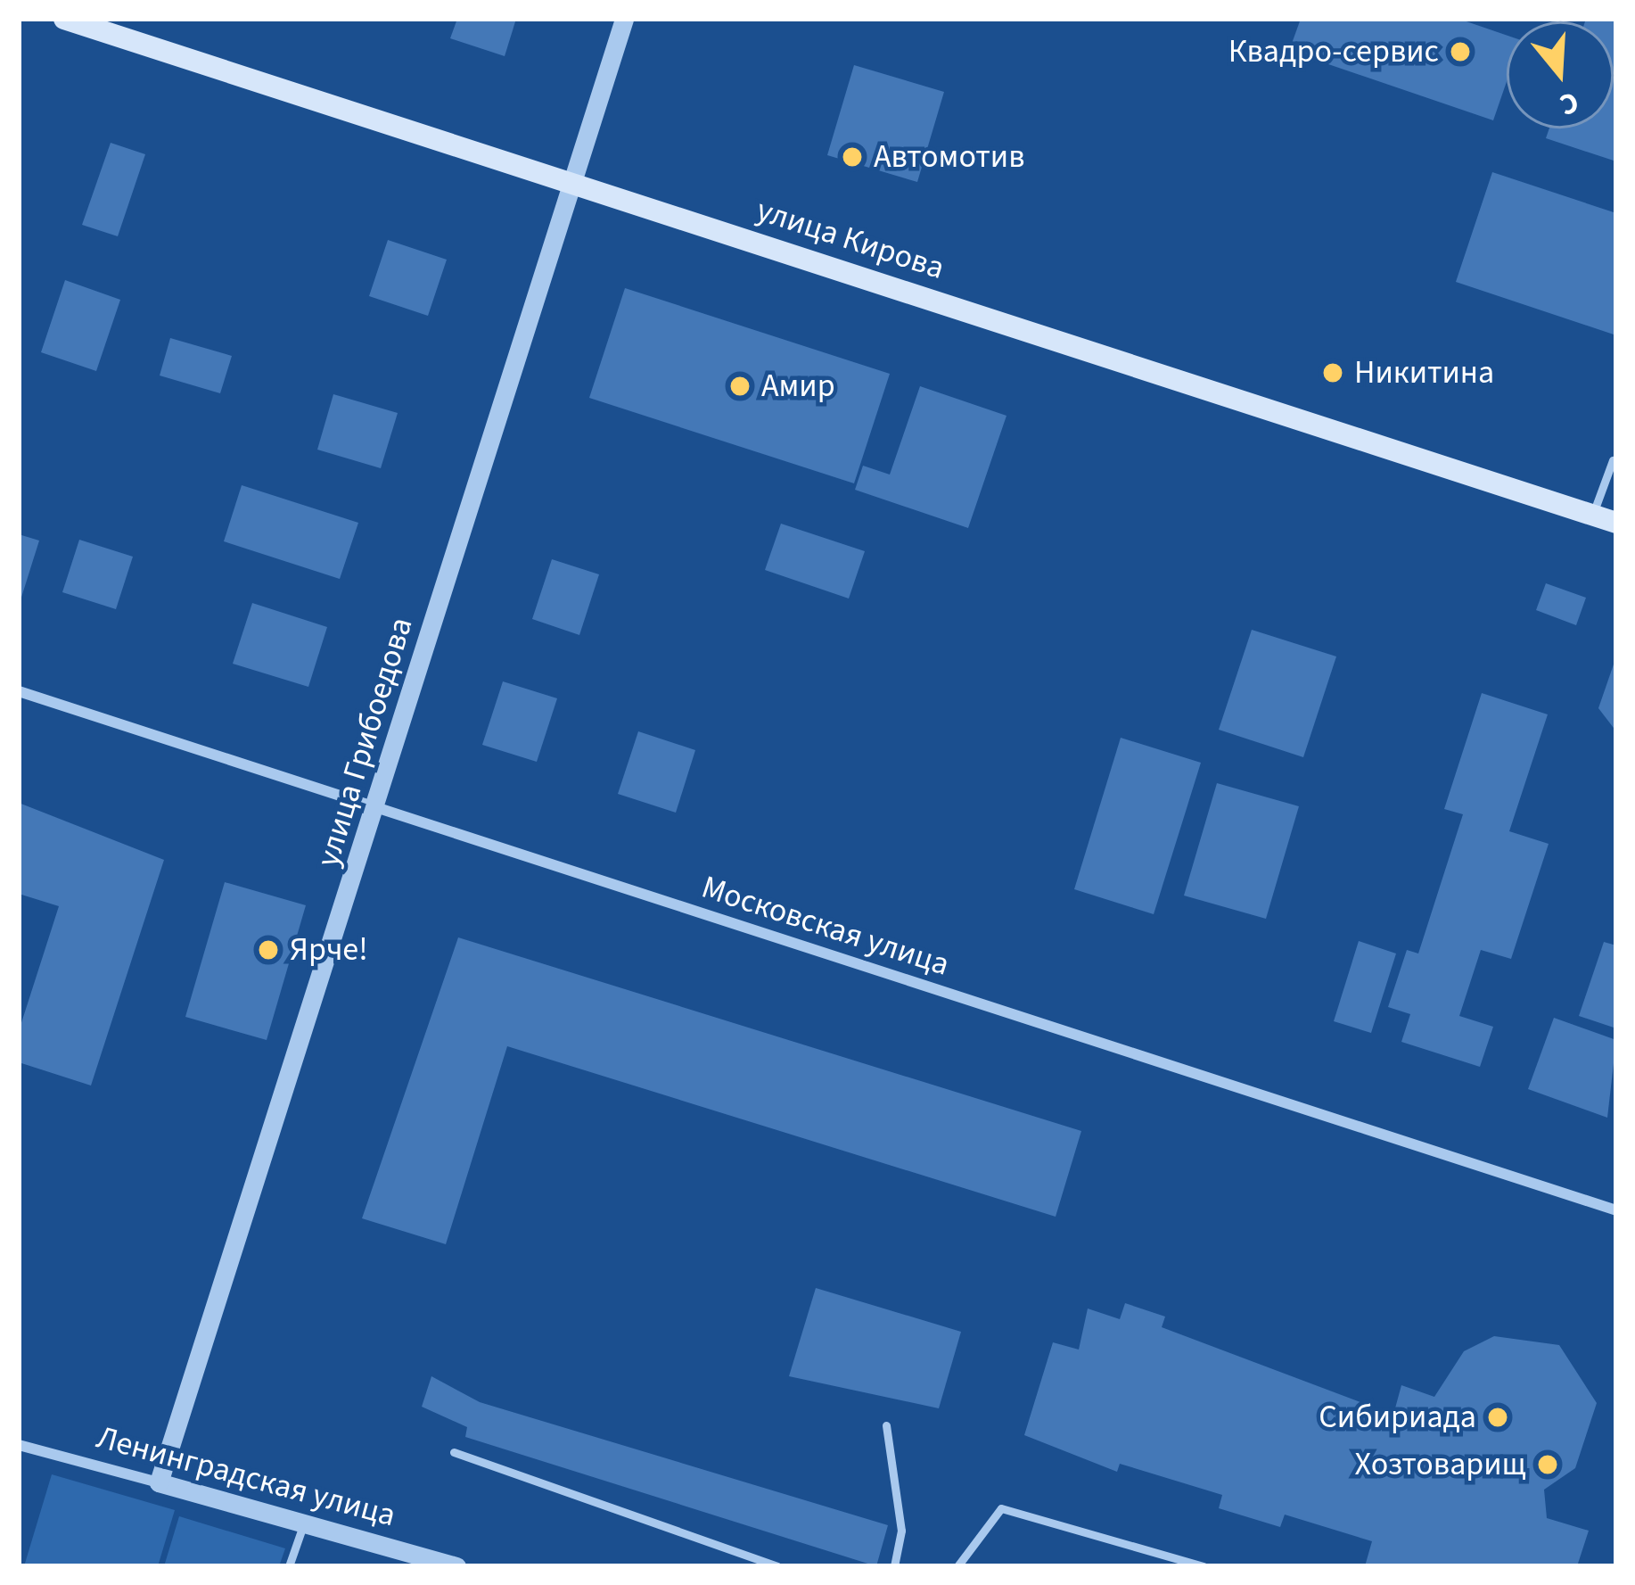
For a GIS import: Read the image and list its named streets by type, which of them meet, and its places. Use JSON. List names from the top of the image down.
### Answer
{
  "streets": {
    "main road": ["улица Кирова"],
    "street": ["улица Грибоедова", "Московская улица", "Ленинградская улица"]
  },
  "crossings": [
    ["улица Кирова", "улица Грибоедова"],
    ["улица Грибоедова", "Московская улица"],
    ["улица Грибоедова", "Ленинградская улица"]
  ],
  "places": [
    "Квадро-сервис",
    "Автомотив",
    "Никитина",
    "Амир",
    "Ярче!",
    "Сибириада",
    "Хозтоварищ"
  ],
  "north": "bottom"
}
